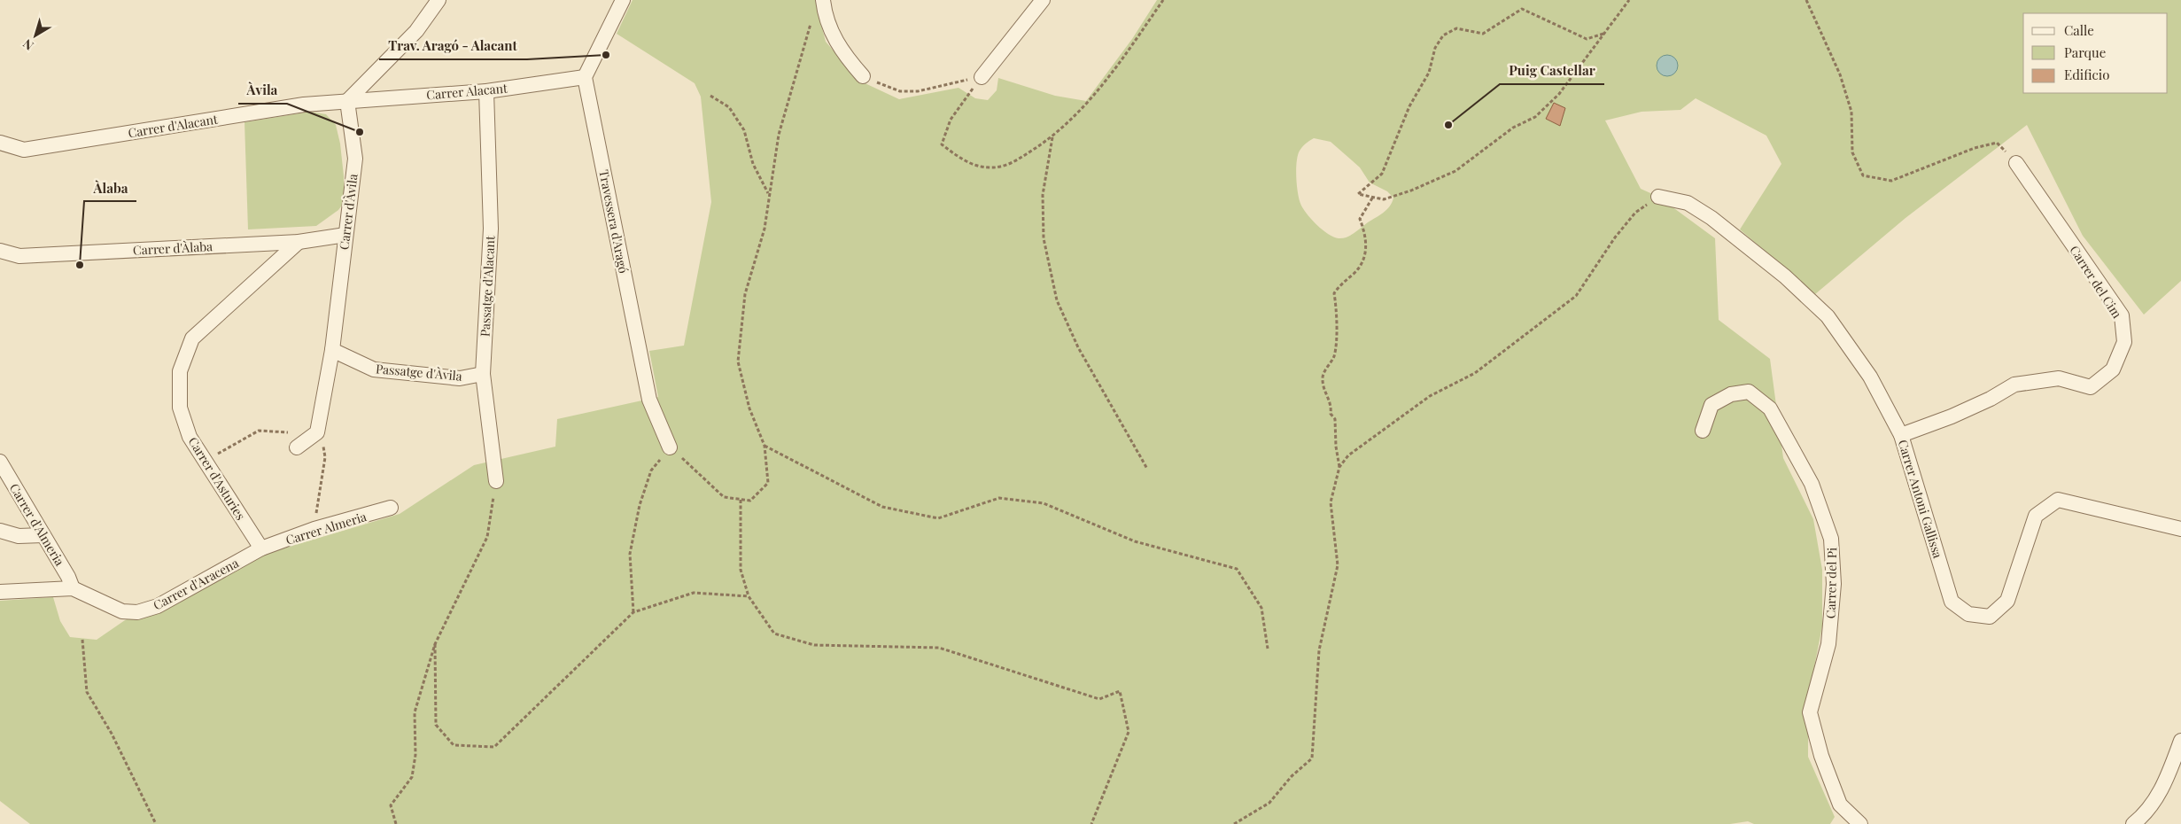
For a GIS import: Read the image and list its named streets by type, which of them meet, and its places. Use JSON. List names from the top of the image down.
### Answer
{
  "streets": {
    "street": [
      "Carrer Alacant",
      "Carrer d'Alacant",
      "Carrer d'Àvila",
      "Travessera d'Aragó",
      "Carrer d'Àlaba",
      "Carrer del Cim",
      "Passatge d'Alacant",
      "Passatge d'Àvila",
      "Carrer d'Asturies",
      "Carrer Antoni Gallissa",
      "Carrer d'Almeria",
      "Carrer Almeria",
      "Carrer del Pi",
      "Carrer d'Aracena"
    ]
  },
  "crossings": [
    ["Carrer Alacant", "Carrer d'Alacant"],
    ["Carrer Alacant", "Carrer d'Àvila"],
    ["Carrer Alacant", "Travessera d'Aragó"],
    ["Carrer Alacant", "Passatge d'Alacant"],
    ["Carrer d'Alacant", "Carrer d'Àvila"],
    ["Carrer d'Àvila", "Carrer d'Àlaba"],
    ["Carrer d'Àvila", "Passatge d'Àvila"],
    ["Carrer d'Àlaba", "Carrer d'Asturies"],
    ["Carrer del Cim", "Carrer Antoni Gallissa"],
    ["Passatge d'Alacant", "Passatge d'Àvila"],
    ["Carrer d'Asturies", "Carrer Almeria"],
    ["Carrer d'Asturies", "Carrer d'Aracena"],
    ["Carrer d'Almeria", "Carrer d'Aracena"],
    ["Carrer Almeria", "Carrer d'Aracena"]
  ],
  "places": [
    "Trav. Aragó - Alacant",
    "Puig Castellar",
    "Àvila",
    "Àlaba"
  ],
  "legend": ["Calle", "Parque", "Edificio"],
  "north": "bottom left"
}
